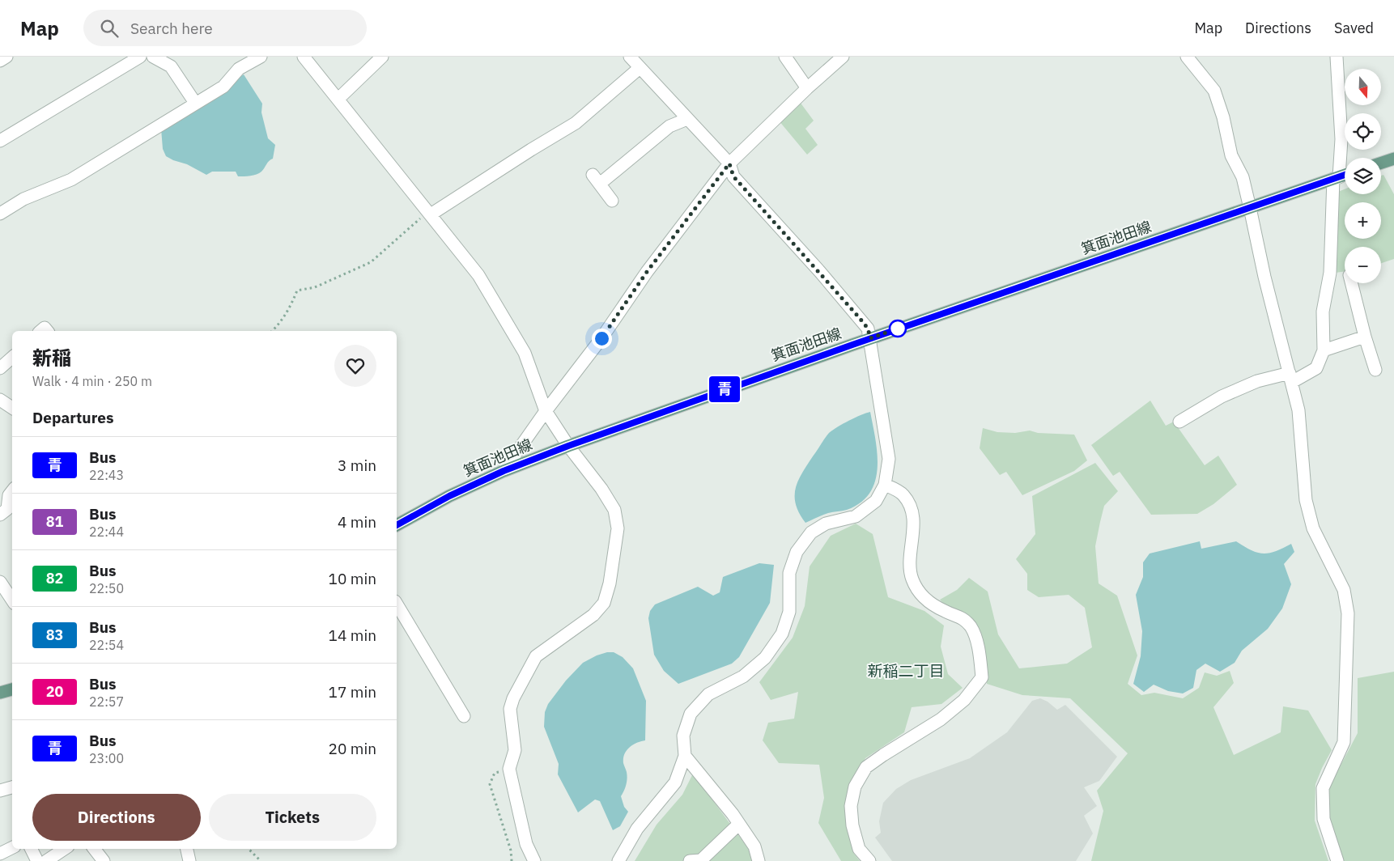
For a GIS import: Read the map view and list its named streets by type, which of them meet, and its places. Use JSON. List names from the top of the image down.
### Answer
{
  "streets": {
    "main road": ["箕面池田線"]
  },
  "districts": ["新稲二丁目"],
  "lines": ["bus line 青"],
  "north": "bottom",
  "page": {
    "header": "Map",
    "search": "Search here",
    "nav": ["Map", "Directions", "Saved"],
    "on_map": "青",
    "map_buttons": ["+", "−"],
    "heading": [
      ["新稲", "Walk · 4 min · 250 m"],
      "Departures"
    ],
    "list": [
      {
        "mark": "青",
        "name": "Bus",
        "note": "22:43",
        "value": "3 min"
      },
      {
        "mark": "81",
        "name": "Bus",
        "note": "22:44",
        "value": "4 min"
      },
      {
        "mark": "82",
        "name": "Bus",
        "note": "22:50",
        "value": "10 min"
      },
      {
        "mark": "83",
        "name": "Bus",
        "note": "22:54",
        "value": "14 min"
      },
      {
        "mark": "20",
        "name": "Bus",
        "note": "22:57",
        "value": "17 min"
      },
      {
        "mark": "青",
        "name": "Bus",
        "note": "23:00",
        "value": "20 min"
      }
    ],
    "buttons": ["Directions", "Tickets"]
  }
}
